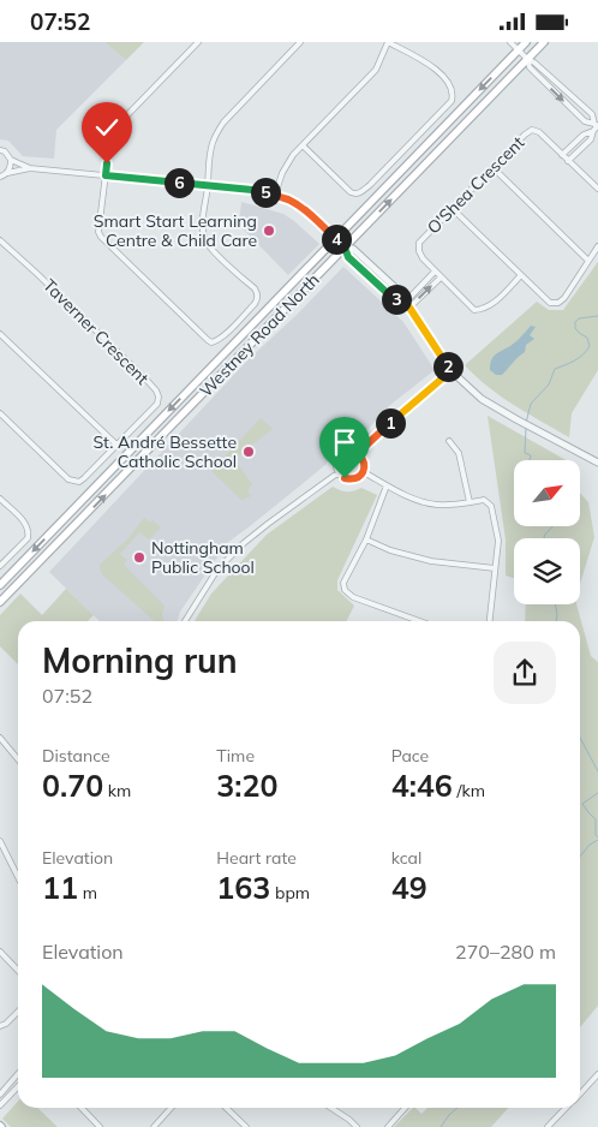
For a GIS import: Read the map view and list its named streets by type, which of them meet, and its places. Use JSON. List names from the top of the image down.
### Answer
{
  "streets": {
    "main road": ["Westney Road North"],
    "street": ["O'Shea Crescent", "Taverner Crescent"]
  },
  "places": ["Smart Start Learning Centre & Child Care", "St. André Bessette Catholic School", "Nottingham Public School"],
  "north": "top right",
  "page": {
    "status": "07:52",
    "pins": [
      "6",
      "5",
      "4",
      "3",
      "2",
      "1"
    ],
    "heading": ["Morning run", "07:52"],
    "stats": [
      ["Distance", "0.70 km"],
      ["Time", "3:20"],
      ["Pace", "4:46 /km"],
      ["Elevation", "11 m"],
      ["Heart rate", "163 bpm"],
      ["kcal", "49"]
    ],
    "chart": ["Elevation", "270–280 m"]
  }
}
